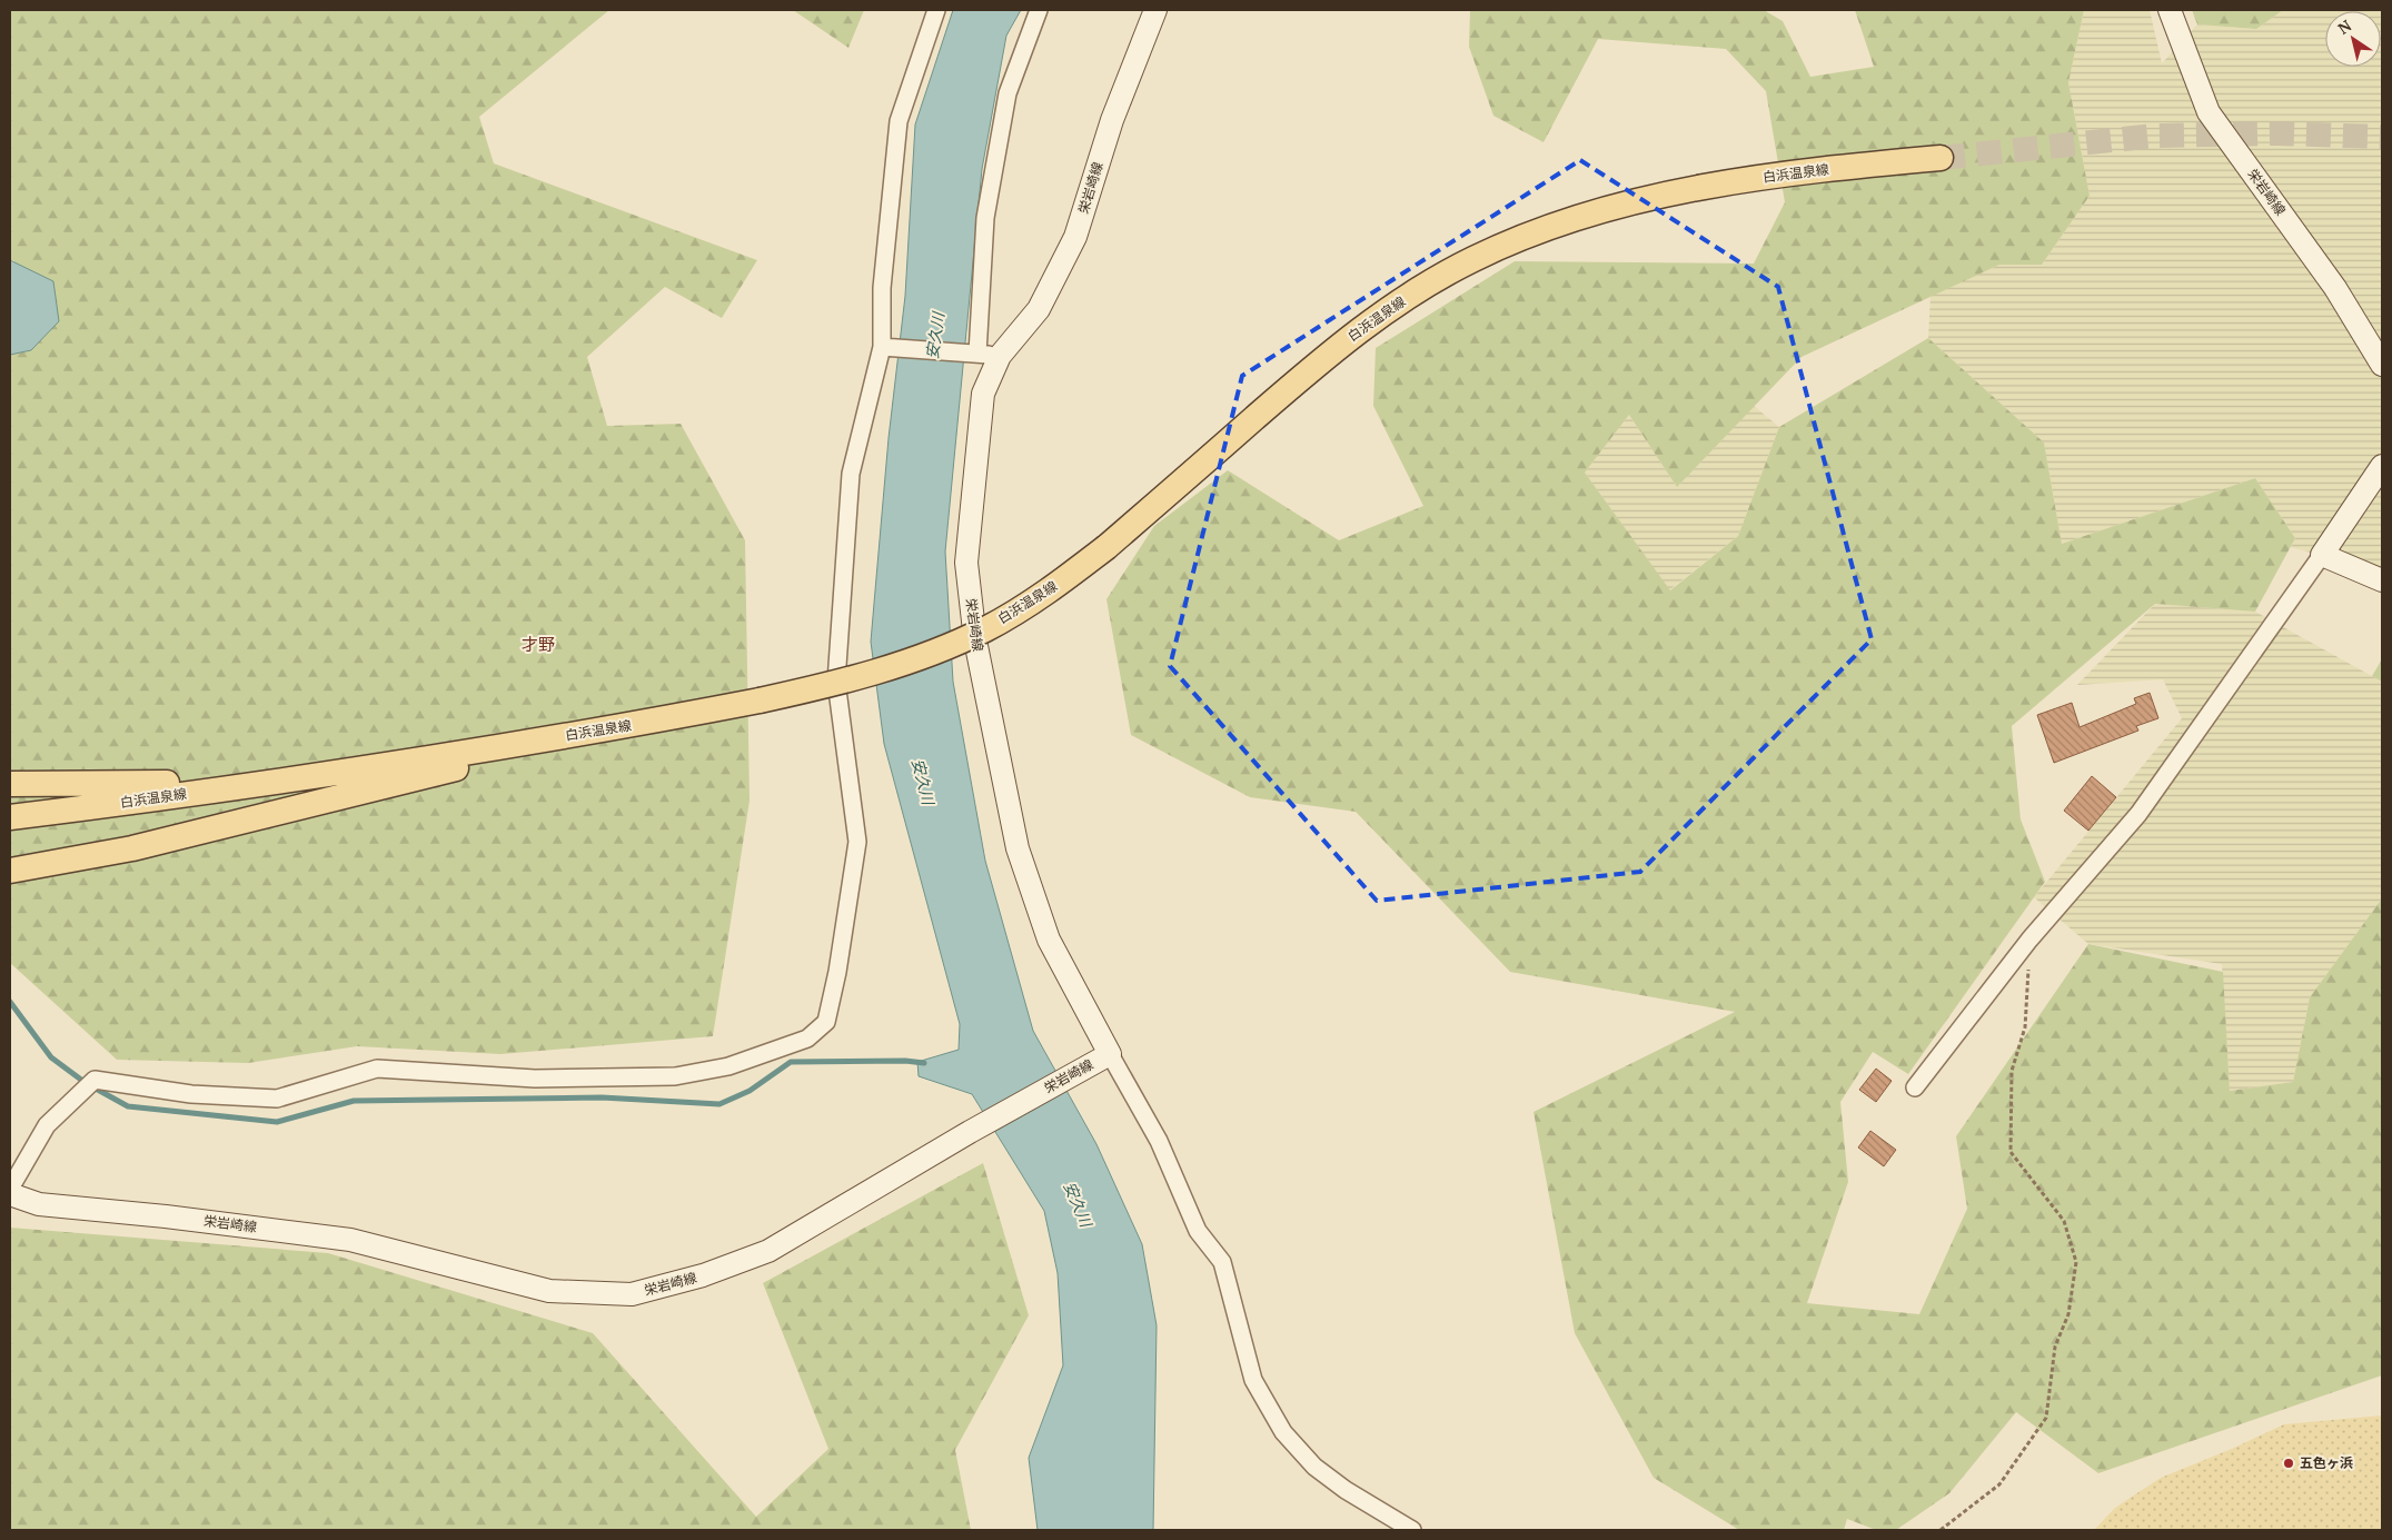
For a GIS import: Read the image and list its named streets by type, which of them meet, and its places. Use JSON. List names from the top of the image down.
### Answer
{
  "streets": {
    "main road": ["白浜温泉線", "栄岩崎線"]
  },
  "districts": ["才野"],
  "water": ["安久川"],
  "places": ["五色ヶ浜"],
  "north": "top left"
}
